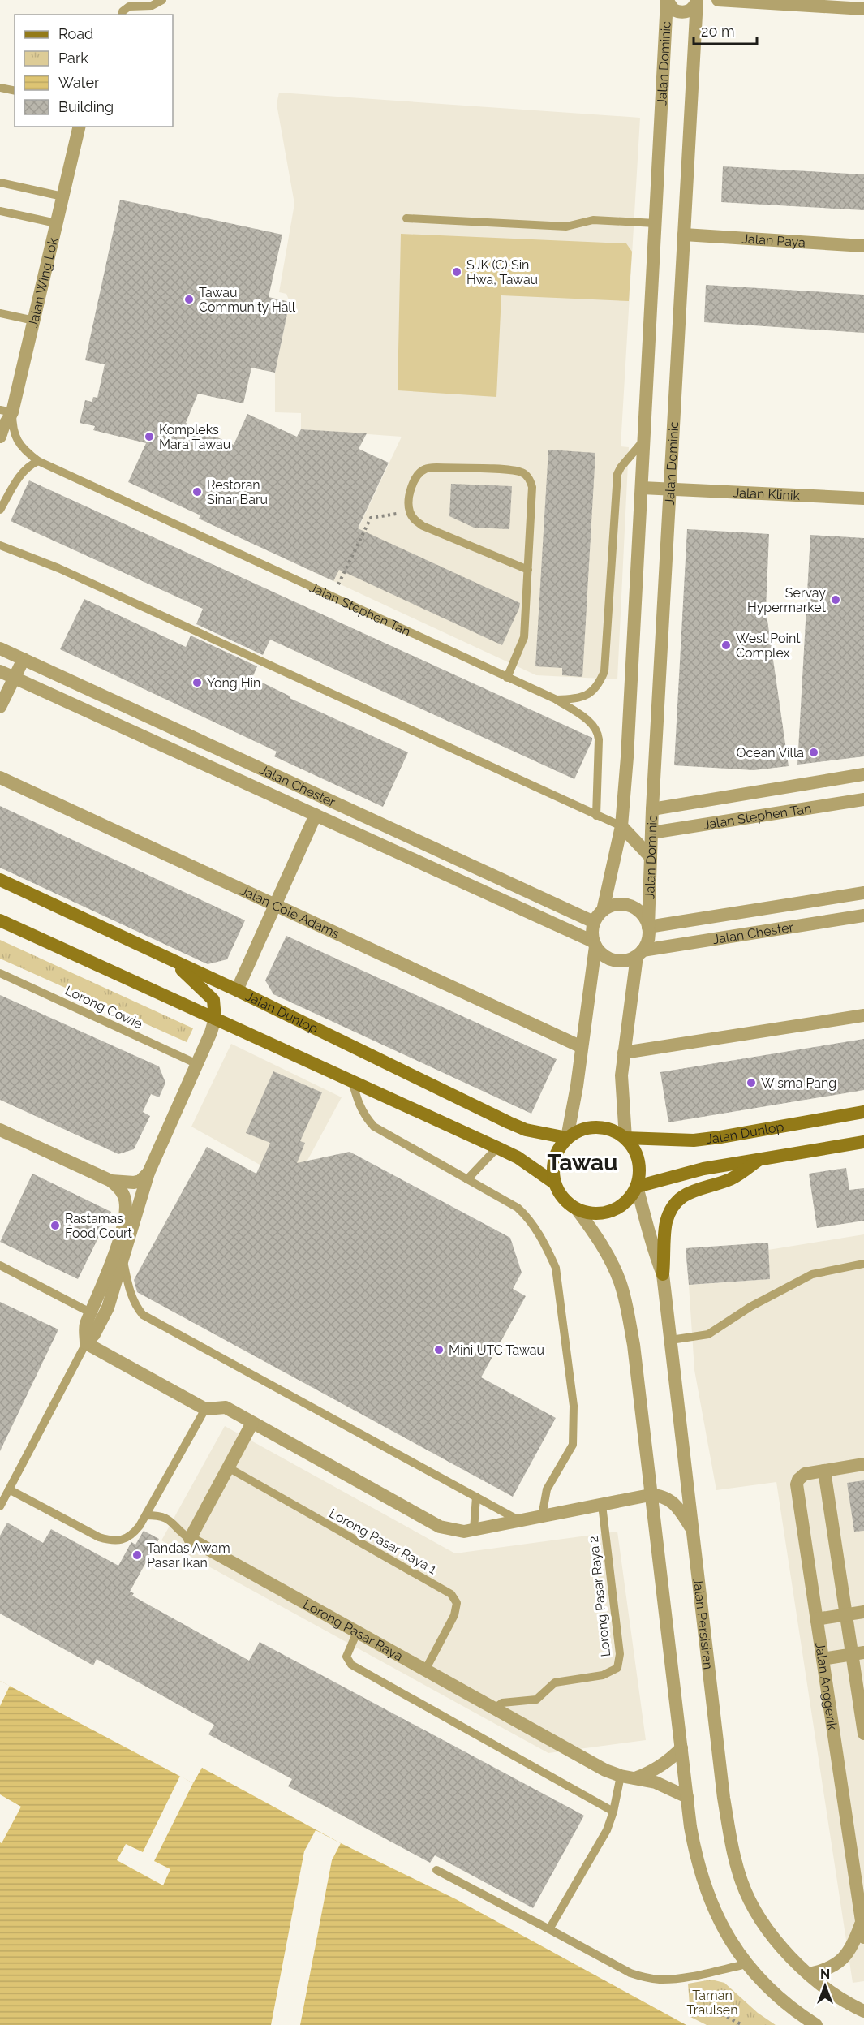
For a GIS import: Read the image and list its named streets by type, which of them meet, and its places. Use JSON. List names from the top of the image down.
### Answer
{
  "streets": {
    "main road": ["Jalan Dunlop"],
    "street": [
      "Jalan Dominic",
      "Jalan Paya",
      "Jalan Wing Lok",
      "Jalan Klinik",
      "Jalan Stephen Tan",
      "Jalan Chester",
      "Jalan Cole Adams",
      "Jalan Persisiran",
      "Lorong Pasar Raya",
      "Jalan Anggerik"
    ],
    "lane": ["Lorong Cowie", "Lorong Pasar Raya 1", "Lorong Pasar Raya 2"]
  },
  "crossings": [
    ["Jalan Dominic", "Jalan Paya"],
    ["Jalan Dominic", "Jalan Klinik"],
    ["Jalan Dominic", "Jalan Stephen Tan"],
    ["Jalan Dominic", "Jalan Chester"],
    ["Jalan Wing Lok", "Jalan Stephen Tan"],
    ["Jalan Dunlop", "Jalan Persisiran"],
    ["Lorong Pasar Raya 1", "Lorong Pasar Raya"],
    ["Lorong Pasar Raya 2", "Lorong Pasar Raya"]
  ],
  "districts": ["Tawau"],
  "parks": ["Taman Traulsen"],
  "places": [
    "SJK (C) Sin Hwa, Tawau",
    "Tawau Community Hall",
    "Kompleks Mara Tawau",
    "Restoran Sinar Baru",
    "Servay Hypermarket",
    "West Point Complex",
    "Yong Hin",
    "Ocean Villa",
    "Wisma Pang",
    "Rastamas Food Court",
    "Mini UTC Tawau",
    "Tandas Awam Pasar Ikan"
  ],
  "legend": [
    "Road",
    "Park",
    "Water",
    "Building"
  ],
  "scale_bar": "20 m",
  "north": "top"
}
